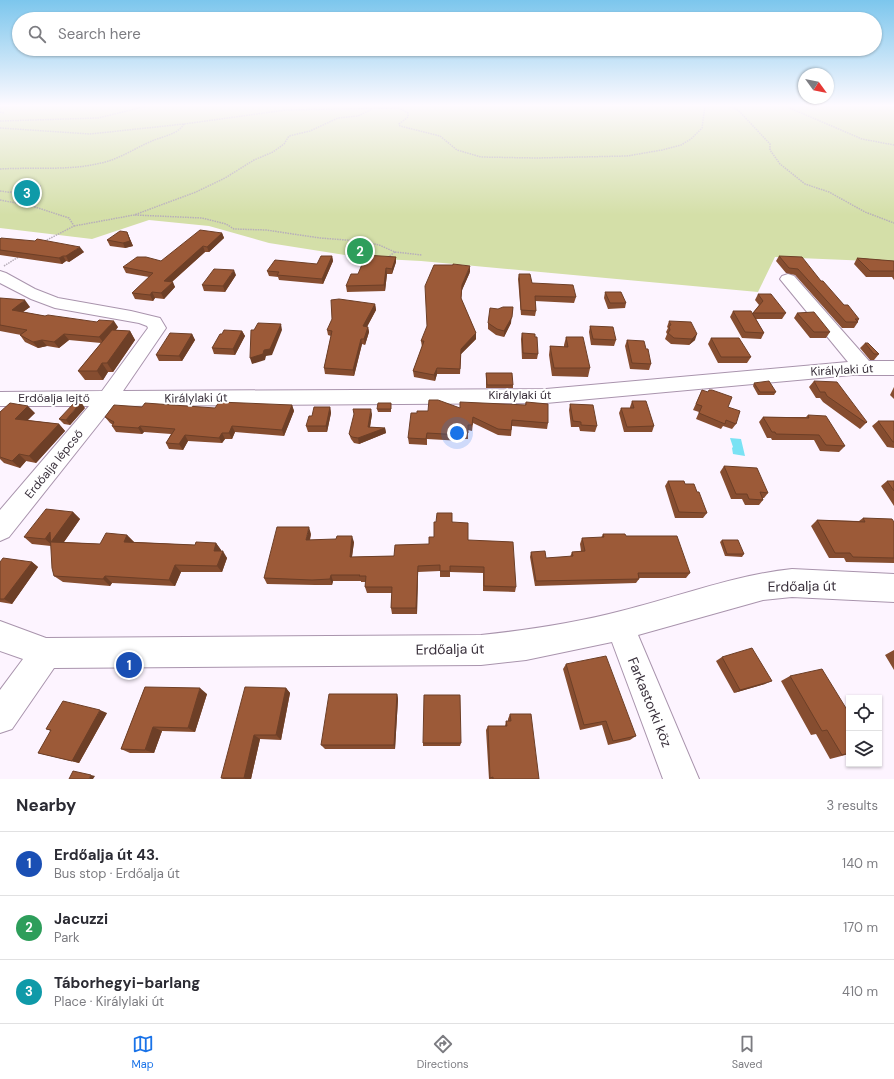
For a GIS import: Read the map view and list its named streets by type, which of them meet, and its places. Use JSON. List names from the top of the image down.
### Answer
{
  "streets": {
    "street": [
      "Királylaki út",
      "Erdőalja lejtő",
      "Erdőalja lépcső",
      "Erdőalja út",
      "Farkastorki köz"
    ]
  },
  "crossings": [
    ["Királylaki út", "Erdőalja lejtő"],
    ["Királylaki út", "Erdőalja lépcső"],
    ["Erdőalja lejtő", "Erdőalja lépcső"],
    ["Erdőalja út", "Farkastorki köz"]
  ],
  "north": "bottom right",
  "page": {
    "search": "Search here",
    "pins": ["3", "2", "1"],
    "heading": ["Nearby", "3 results"],
    "list": [
      {
        "mark": "1",
        "name": "Erdőalja út 43.",
        "note": "Bus stop · Erdőalja út",
        "value": "140 m"
      },
      {
        "mark": "2",
        "name": "Jacuzzi",
        "note": "Park",
        "value": "170 m"
      },
      {
        "mark": "3",
        "name": "Táborhegyi-barlang",
        "note": "Place · Királylaki út",
        "value": "410 m"
      }
    ],
    "nav": ["Map", "Directions", "Saved"]
  }
}
